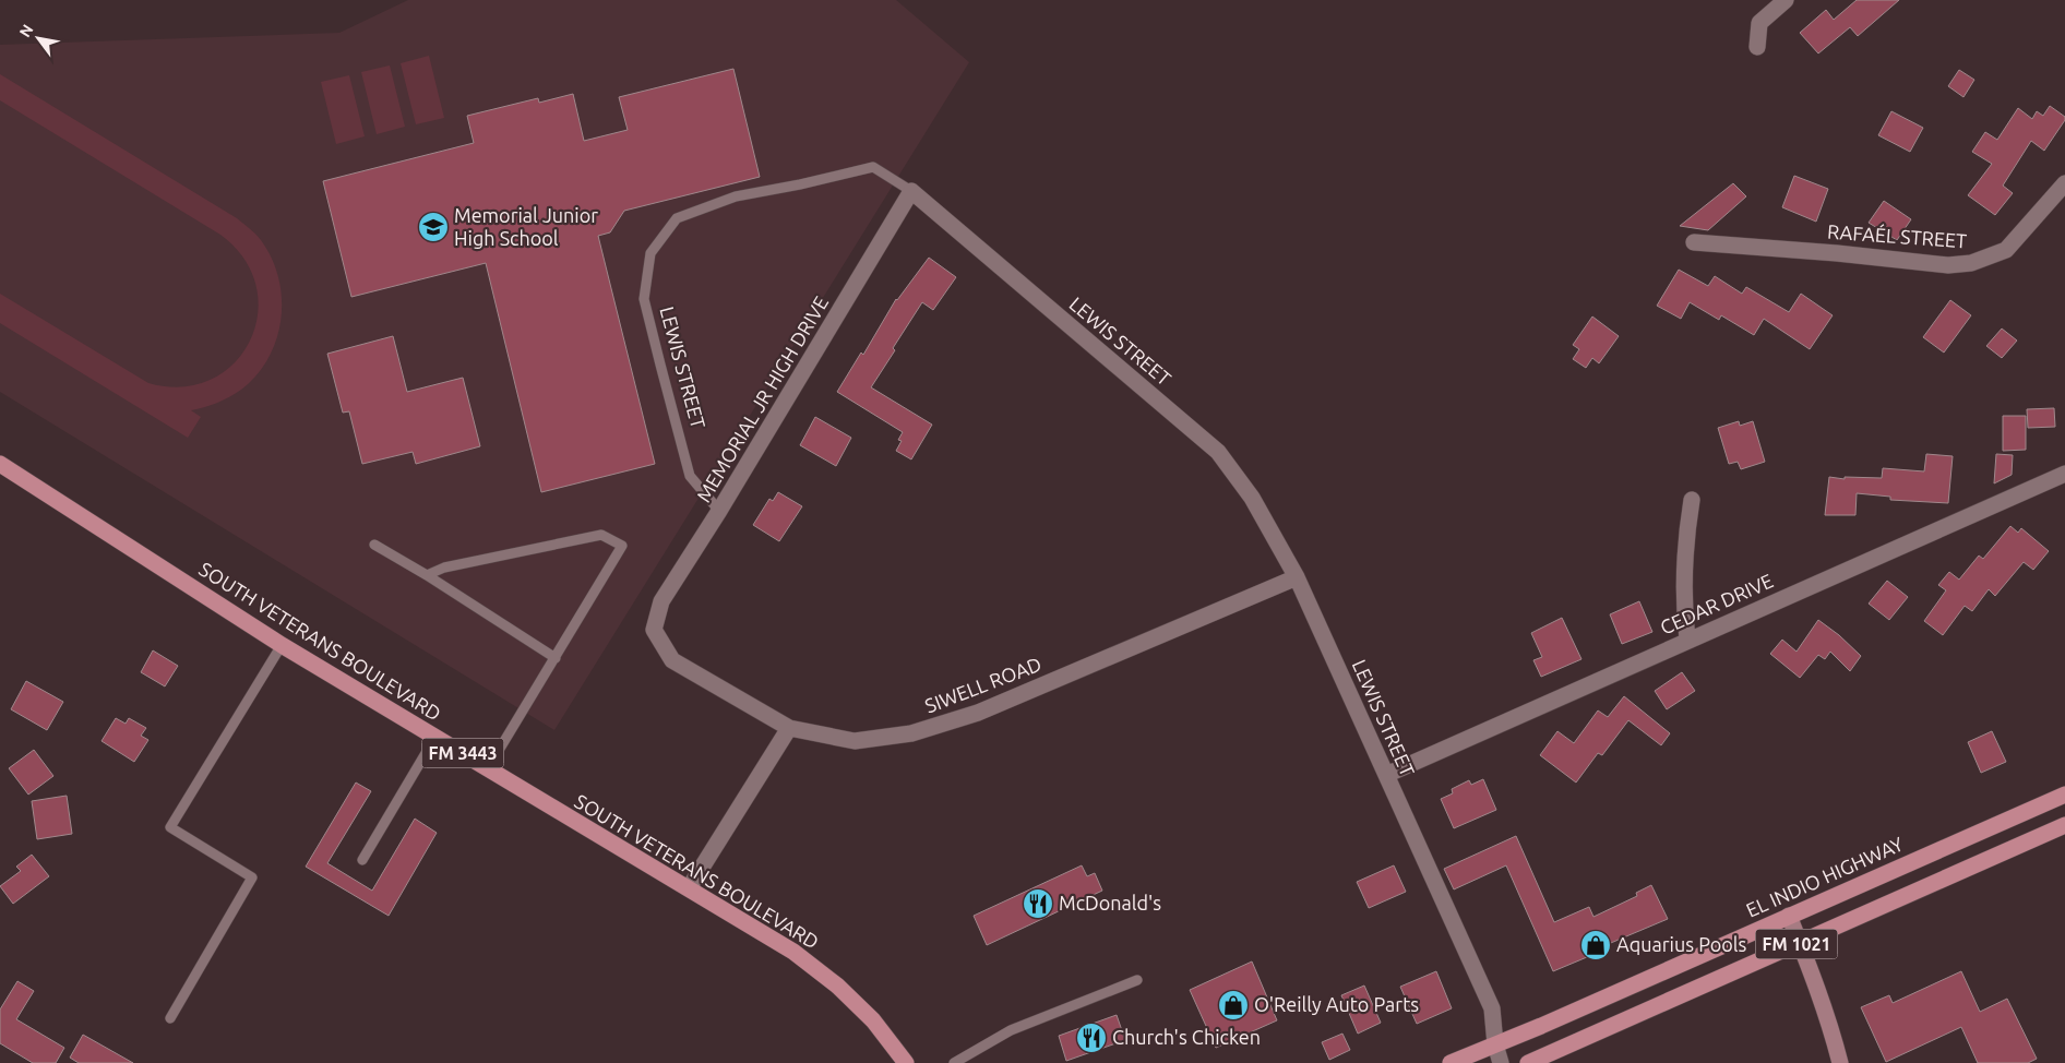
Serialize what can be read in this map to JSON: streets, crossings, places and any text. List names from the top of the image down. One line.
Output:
{"streets":{"main road":["SOUTH VETERANS BOULEVARD","FM 3443","EL INDIO HIGHWAY","FM 1021"],"street":["RAFAÉL STREET","LEWIS STREET","MEMORIAL JR HIGH DRIVE","CEDAR DRIVE","SIWELL ROAD"]},"crossings":[["LEWIS STREET","MEMORIAL JR HIGH DRIVE"],["LEWIS STREET","CEDAR DRIVE"],["LEWIS STREET","SIWELL ROAD"],["LEWIS STREET","EL INDIO HIGHWAY"],["MEMORIAL JR HIGH DRIVE","SIWELL ROAD"]],"places":{"school or university":["Memorial Junior High School"],"restaurant":["McDonald's","Church's Chicken"],"shop":["Aquarius Pools","O'Reilly Auto Parts"]},"north":"top left"}
